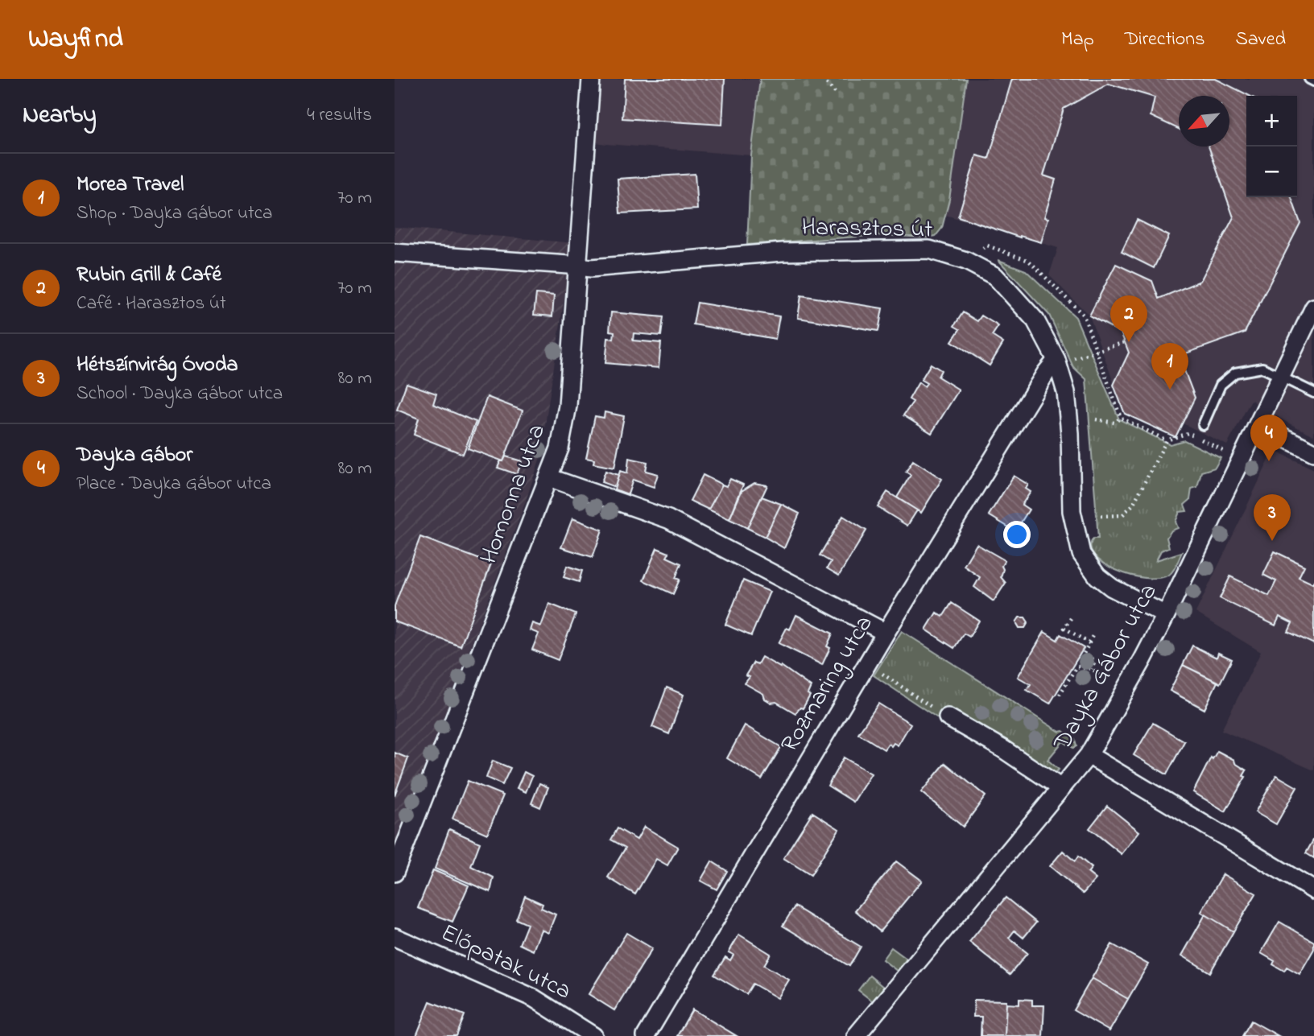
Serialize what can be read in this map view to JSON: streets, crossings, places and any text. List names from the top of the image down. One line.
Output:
{"streets":{"street":["Harasztos út","Homonna utca","Dayka Gábor utca","Rozmaring utca","Előpatak utca"]},"crossings":[["Harasztos út","Homonna utca"],["Harasztos út","Dayka Gábor utca"],["Harasztos út","Rozmaring utca"]],"north":"bottom left","page":{"header":"Wayfind","nav":["Map","Directions","Saved"],"heading":["Nearby","4 results"],"map_buttons":["+","−"],"list":[{"mark":"1","name":"Morea Travel","note":"Shop · Dayka Gábor utca","value":"70 m"},{"mark":"2","name":"Rubin Grill & Café","note":"Café · Harasztos út","value":"70 m"},{"mark":"3","name":"Hétszínvirág Óvoda","note":"School · Dayka Gábor utca","value":"80 m"},{"mark":"4","name":"Dayka Gábor","note":"Place · Dayka Gábor utca","value":"80 m"}],"pins":["2","1","4","3"]}}
